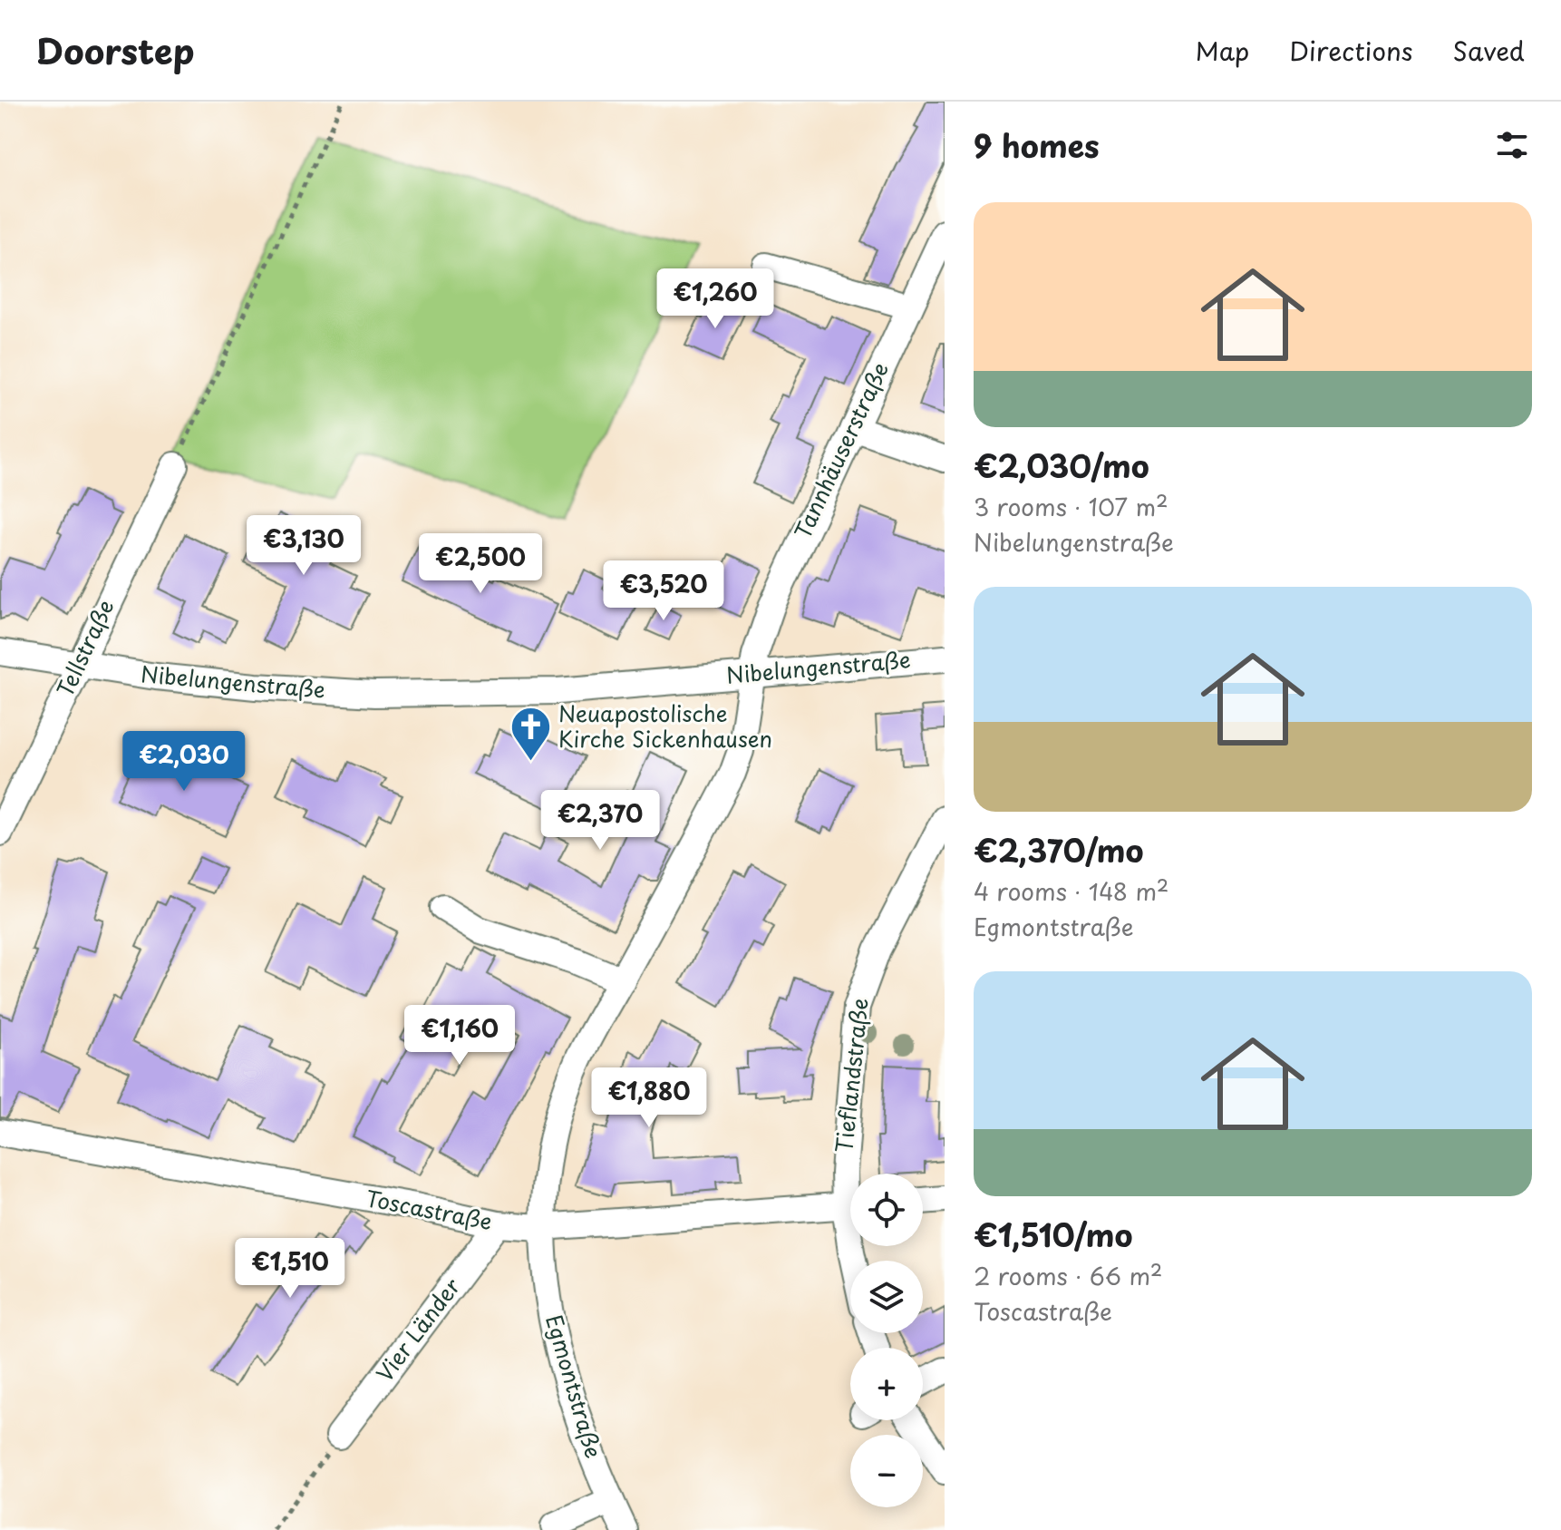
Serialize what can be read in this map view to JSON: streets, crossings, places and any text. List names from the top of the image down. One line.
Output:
{"streets":{"street":["Tannhäuserstraße","Tellstraße","Nibelungenstraße","Tieflandstraße","Toscastraße","Vier Länder","Egmontstraße"]},"crossings":[["Tannhäuserstraße","Nibelungenstraße"],["Tannhäuserstraße","Egmontstraße"],["Tellstraße","Nibelungenstraße"],["Nibelungenstraße","Egmontstraße"],["Toscastraße","Vier Länder"],["Toscastraße","Egmontstraße"]],"places":{"church":["Neuapostolische Kirche Sickenhausen"]},"page":{"header":"Doorstep","nav":["Map","Directions","Saved"],"heading":"9 homes","list":[{"name":"€2,030/mo","note":"3 rooms · 107 m² · Nibelungenstraße"},{"name":"€2,370/mo","note":"4 rooms · 148 m² · Egmontstraße"},{"name":"€1,510/mo","note":"2 rooms · 66 m² · Toscastraße"}],"price":["€1,260","€3,130","€2,500","€3,520","€2,030","€2,370","€1,160","€1,880","€1,510"],"map_buttons":["+","−"]}}
